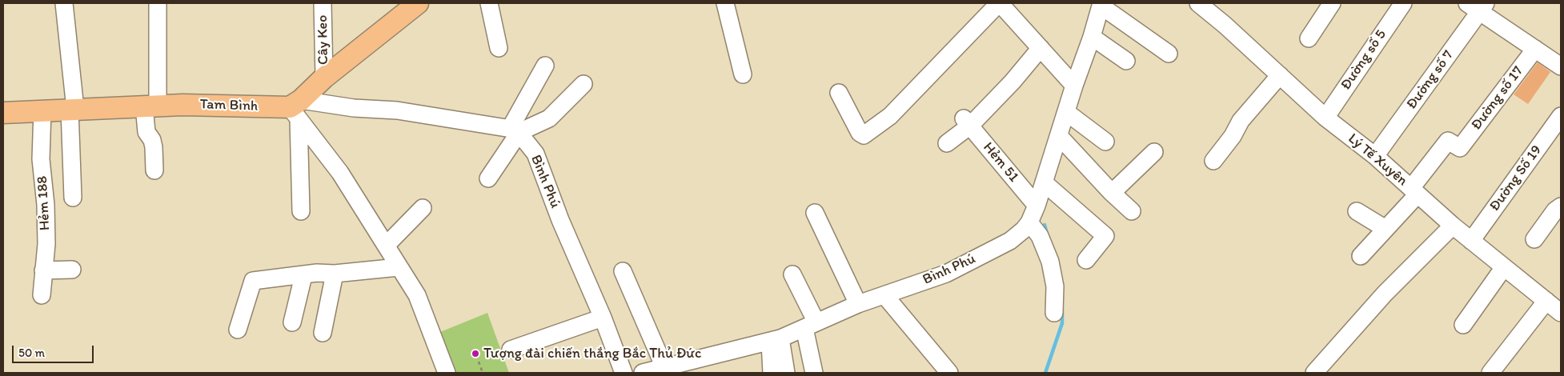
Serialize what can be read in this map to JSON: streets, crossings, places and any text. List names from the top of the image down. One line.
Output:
{"streets":{"main road":["Tam Bình"],"street":["Cây Keo","Đường số 5","Đường số 7","Đường số 17","Lý Tế Xuyên","Hẻm 51","Đường Số 19","Bình Phú","Hẻm 188"]},"crossings":[["Đường số 5","Lý Tế Xuyên"],["Đường số 7","Lý Tế Xuyên"],["Đường số 17","Lý Tế Xuyên"],["Tam Bình","Hẻm 188"],["Lý Tế Xuyên","Đường Số 19"],["Hẻm 51","Bình Phú"]],"places":["Tượng đài chiến thắng Bắc Thủ Đức"],"scale_bar":"50 m"}
